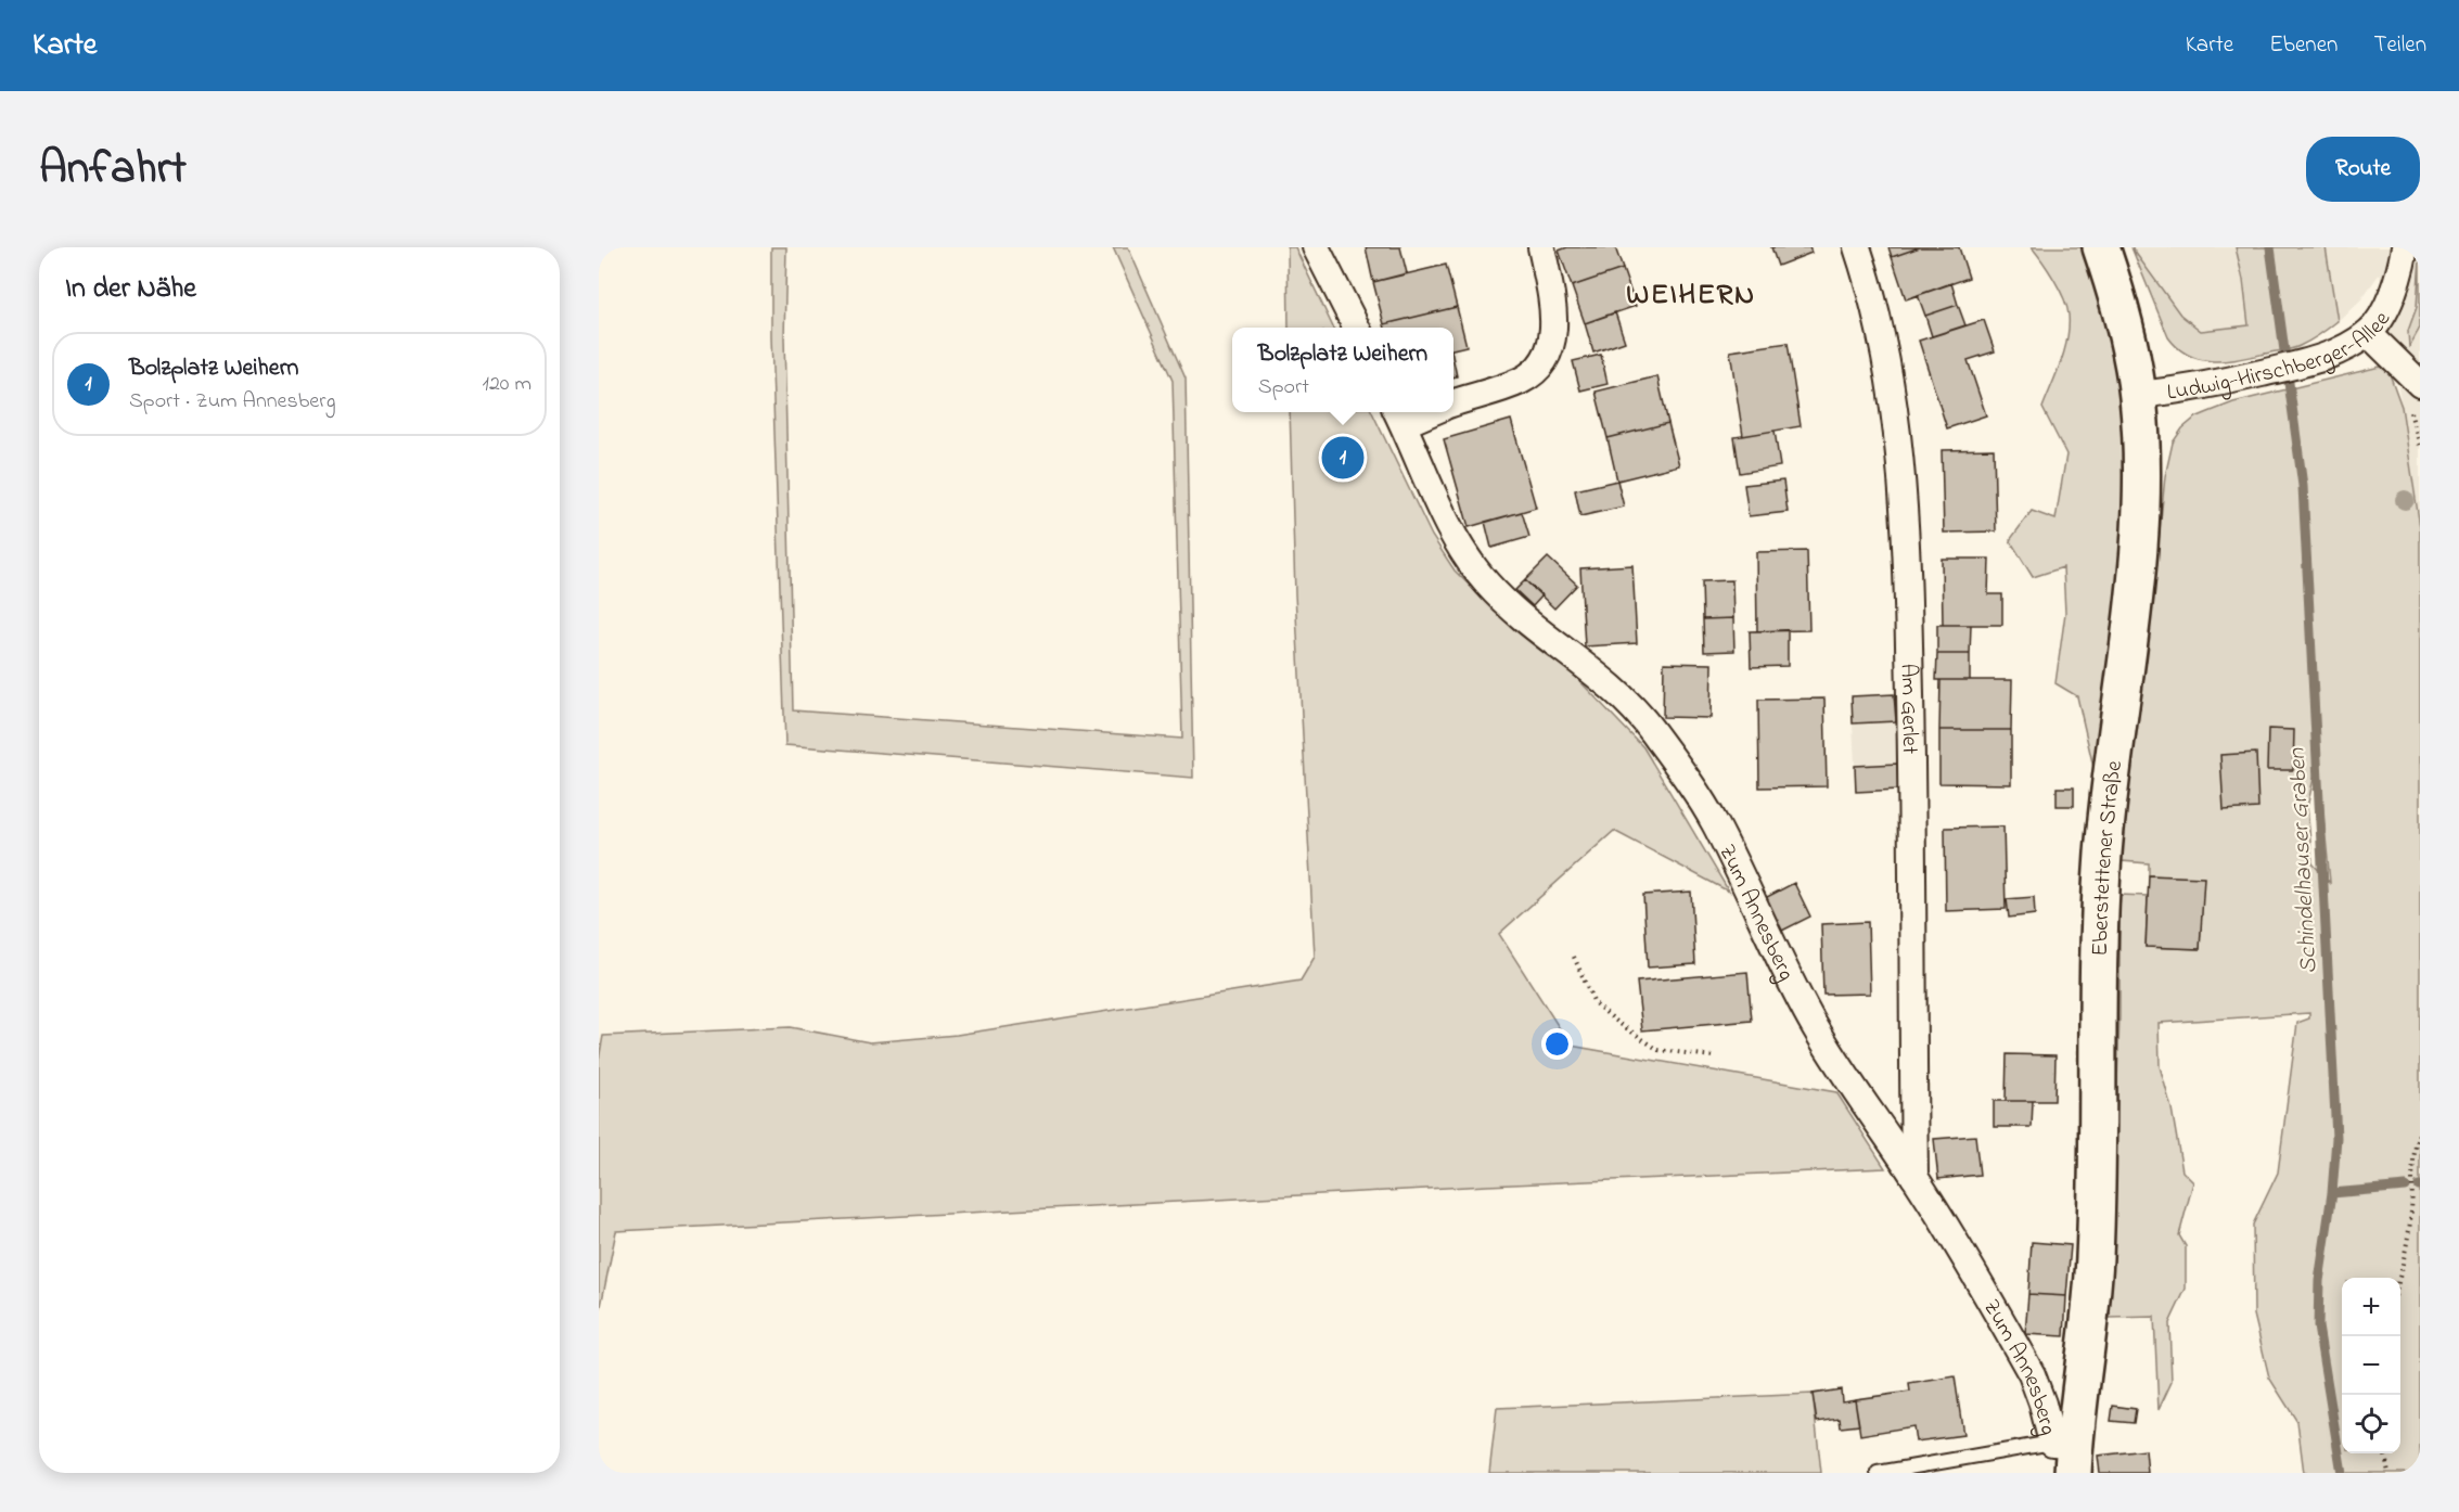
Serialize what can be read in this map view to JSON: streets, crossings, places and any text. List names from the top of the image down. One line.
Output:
{"streets":{"main road":["Eberstettener Straße"],"street":["Ludwig-Hirschberger-Allee","Am Gerlet","Zum Annesberg"]},"crossings":[["Ludwig-Hirschberger-Allee","Eberstettener Straße"],["Am Gerlet","Zum Annesberg"],["Eberstettener Straße","Zum Annesberg"]],"districts":["WEIHERN"],"water":["Schindelhauser Graben"],"page":{"header":"Karte","nav":["Karte","Ebenen","Teilen"],"title":"Anfahrt","buttons":"Route","heading":"In der Nähe","popup":["Bolzplatz Weihern","Sport"],"list":[{"mark":"1","name":"Bolzplatz Weihern","note":"Sport · Zum Annesberg","value":"120 m"}],"pins":"1","map_buttons":["+","−"]}}
